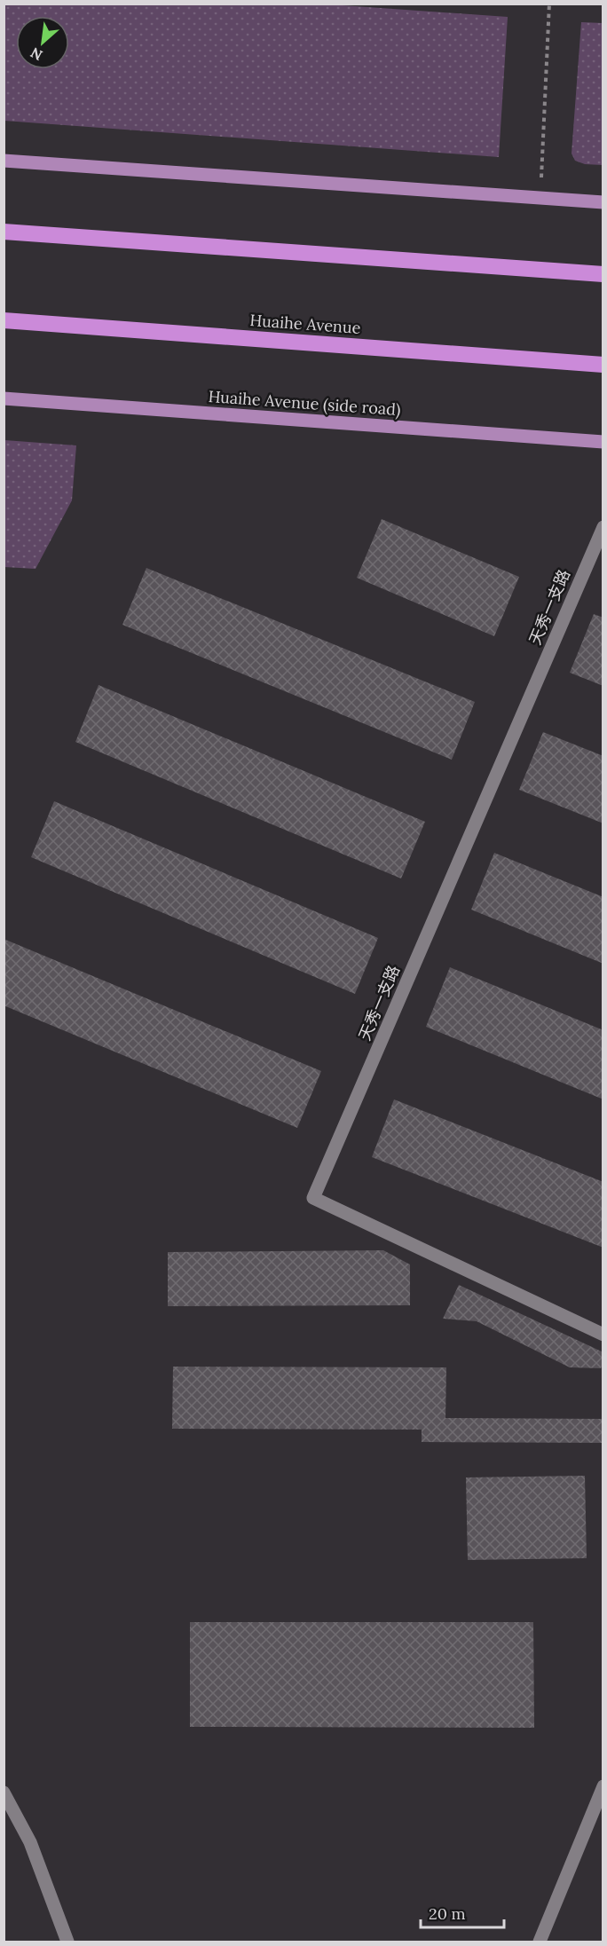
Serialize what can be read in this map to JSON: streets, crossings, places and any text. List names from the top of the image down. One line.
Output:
{"streets":{"highway":["Huaihe Avenue"],"main road":["Huaihe Avenue (side road)"],"street":["天秀一支路"]},"scale_bar":"20 m","north":"bottom left"}
